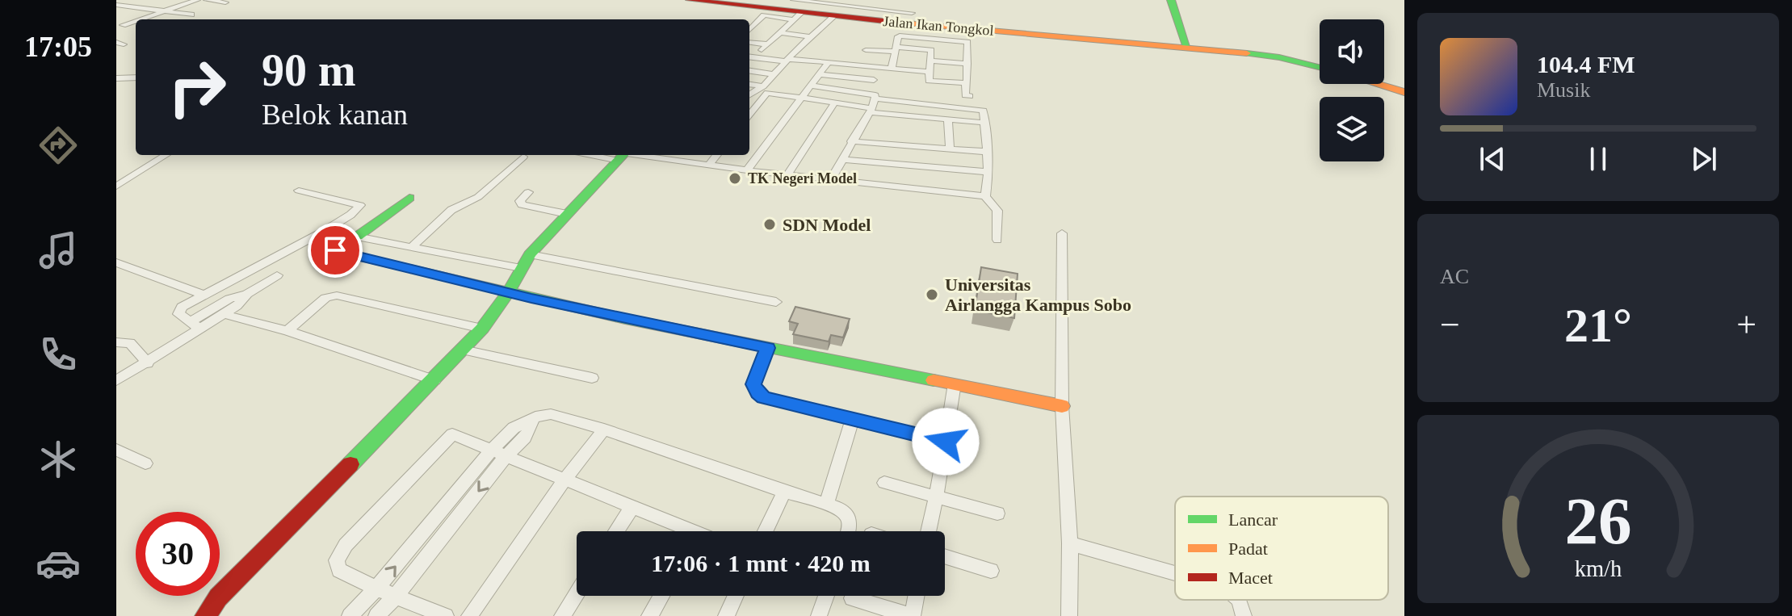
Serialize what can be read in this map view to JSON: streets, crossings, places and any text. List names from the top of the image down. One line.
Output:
{"streets":{"street":["Jalan Ikan Tongkol"]},"places":["TK Negeri Model","SDN Model","Universitas Airlangga Kampus Sobo"],"legend":["Lancar","Padat","Macet"],"page":{"tabs":"17:05","turn":["90 m","Belok kanan"],"song":["104.4 FM","Musik"],"tile":"AC","heat":["−","21°","+"],"limit":"30","trip":"17:06 · 1 mnt · 420 m","gauge":["26","km/h"]}}
